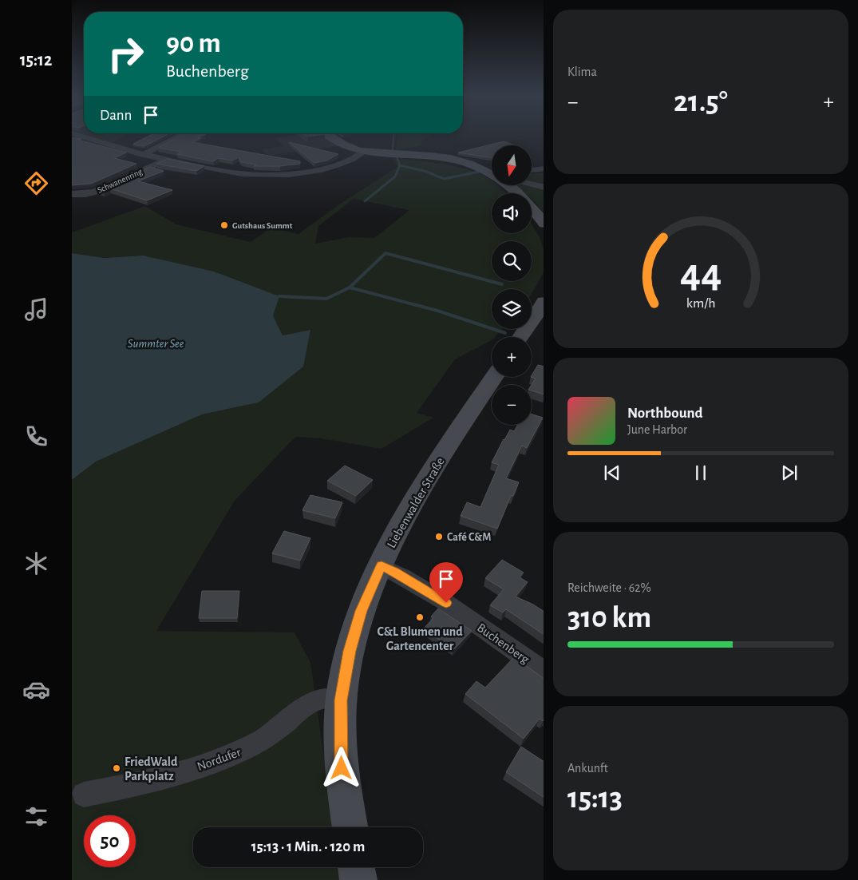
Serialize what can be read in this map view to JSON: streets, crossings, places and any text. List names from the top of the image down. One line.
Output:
{"streets":{"main road":["Liebenwalder Straße"],"street":["Schwanenring","Buchenberg","Nordufer"]},"crossings":[["Liebenwalder Straße","Buchenberg"],["Liebenwalder Straße","Nordufer"]],"water":["Summter See"],"places":["Gutshaus Summt","Café C&M","C&L Blumen und Gartencenter","FriedWald Parkplatz"],"north":"bottom","page":{"tabs":"15:12","tile":["Klima",["Reichweite · 62%","310 km"],["Ankunft","15:13"]],"turn":["90 m","Buchenberg"],"heat":["−","21.5°","+"],"then":"Dann","map_buttons":["+","−"],"song":["Northbound","June Harbor"],"limit":"50","trip":"15:13 · 1 Min. · 120 m","gauge":["44","km/h"]}}
